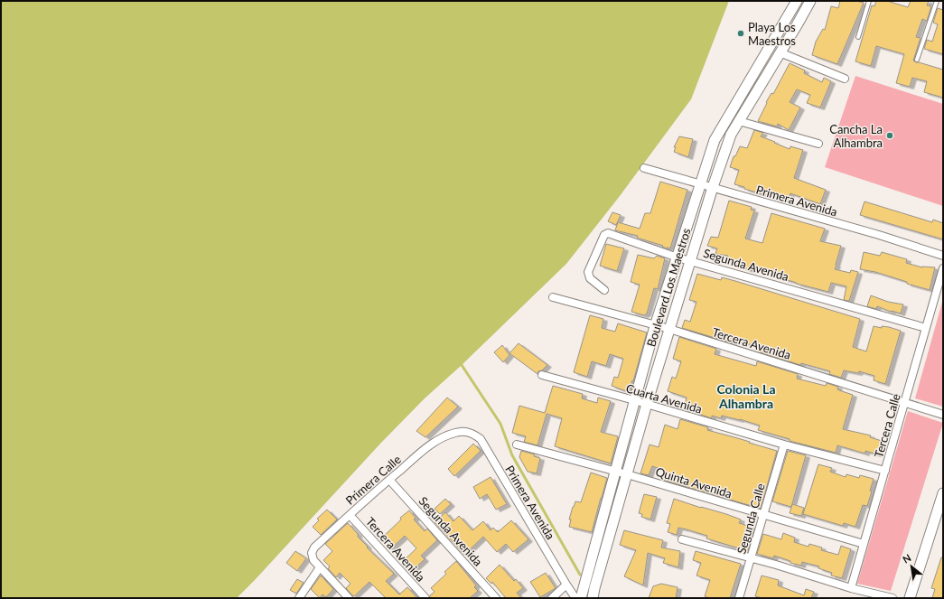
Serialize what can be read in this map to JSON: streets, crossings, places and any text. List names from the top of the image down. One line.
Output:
{"streets":{"street":["Primera Avenida","Segunda Avenida","Boulevard Los Maestros","Tercera Avenida","Cuarta Avenida","Tercera Calle","Primera Calle","Quinta Avenida","Segunda Calle"]},"crossings":[["Primera Avenida","Boulevard Los Maestros"],["Primera Avenida","Primera Calle"],["Segunda Avenida","Boulevard Los Maestros"],["Segunda Avenida","Tercera Calle"],["Segunda Avenida","Primera Calle"],["Boulevard Los Maestros","Tercera Avenida"],["Boulevard Los Maestros","Cuarta Avenida"],["Boulevard Los Maestros","Quinta Avenida"],["Tercera Avenida","Tercera Calle"],["Tercera Avenida","Primera Calle"],["Cuarta Avenida","Tercera Calle"],["Cuarta Avenida","Segunda Calle"],["Tercera Calle","Quinta Avenida"],["Quinta Avenida","Segunda Calle"]],"districts":["Colonia La Alhambra"],"places":["Playa Los Maestros","Cancha La Alhambra"],"north":"top left"}
